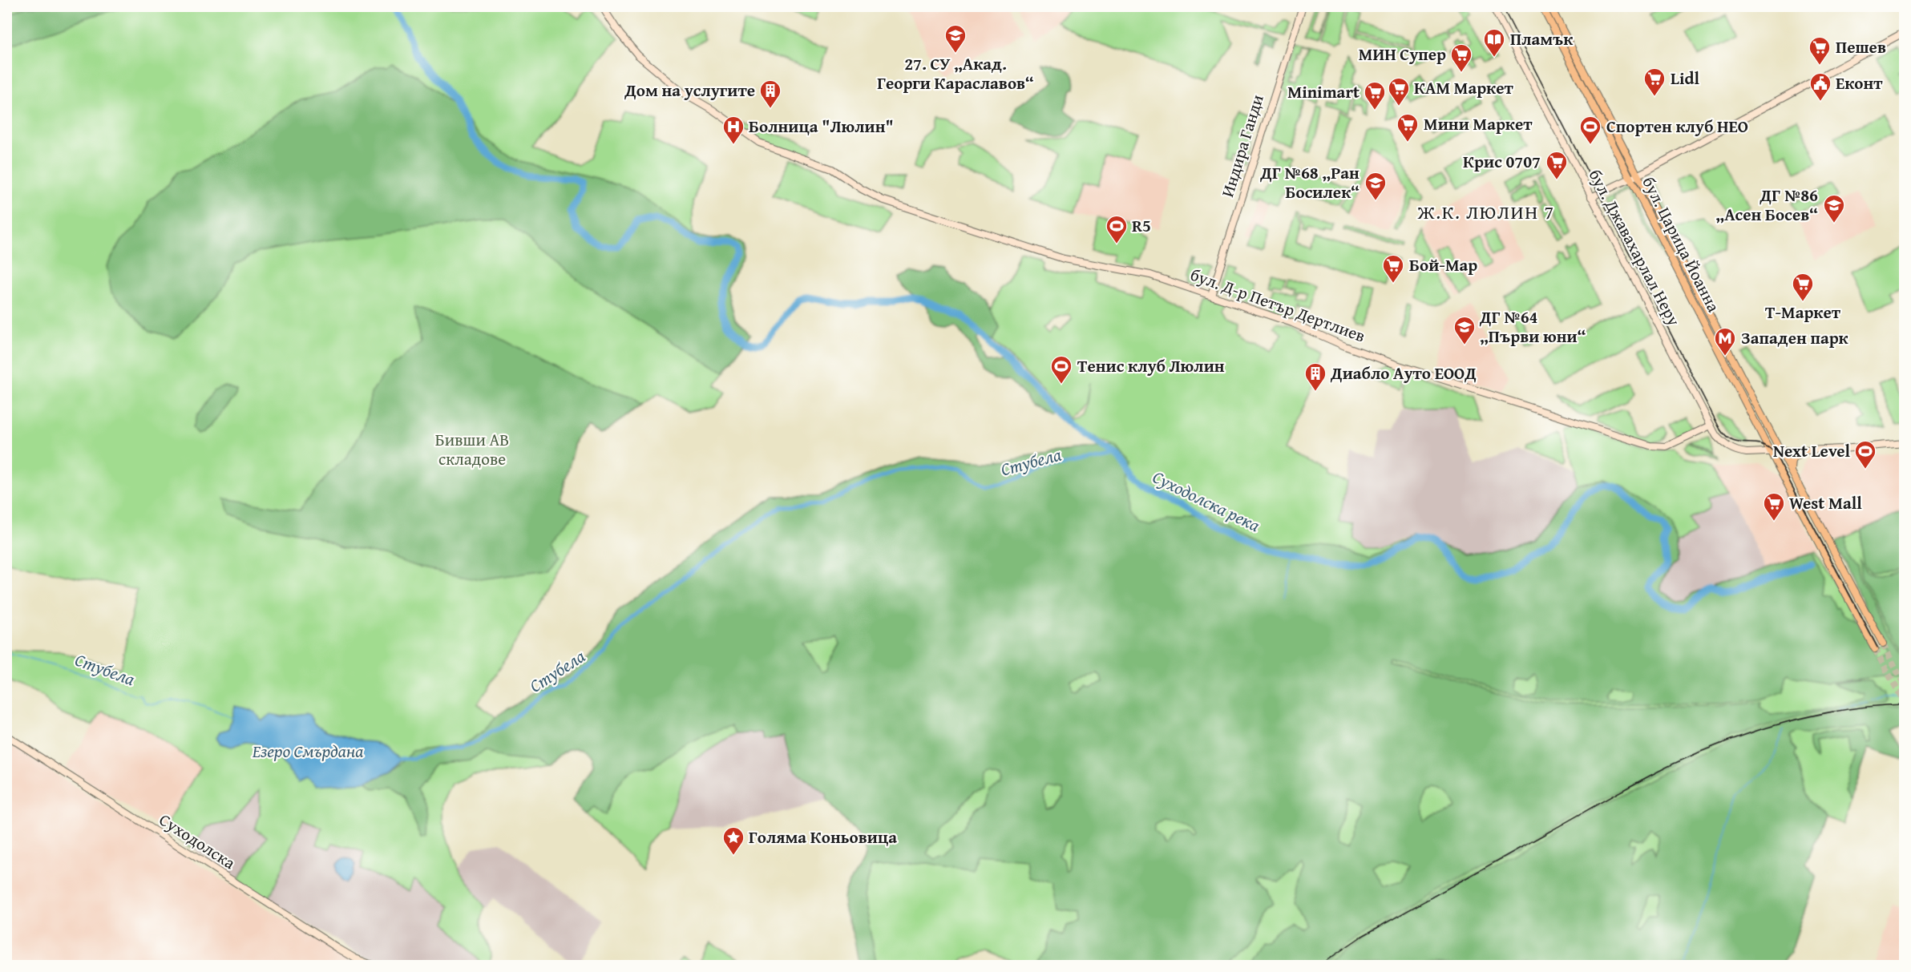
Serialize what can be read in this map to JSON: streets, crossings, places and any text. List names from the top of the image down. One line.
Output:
{"streets":{"main road":["бул. Царица Йоанна"],"street":["Индира Ганди","бул. Джавахарлал Неру","бул. Д-р Петър Дертлиев","Суходолска"]},"crossings":[["Индира Ганди","бул. Д-р Петър Дертлиев"],["бул. Джавахарлал Неру","бул. Д-р Петър Дертлиев"]],"districts":["Ж.К. ЛЮЛИН 7"],"water":["Стубела","Суходолска река","Езеро Смърдана"],"parks":["Бивши АВ складове"],"places":{"school or university":["27. СУ „Акад. Георги Караславов“","ДГ №68 „Ран Босилек“","ДГ №86 „Асен Босев“","ДГ №64 „Първи юни“"],"library":["Пламък"],"supermarket":["Пешев","МИН Супер","Lidl","КАМ Маркет","Minimart","Мини Маркет","Крис 0707","Бой-Мар","Т-Маркет","West Mall"],"public building":["Еконт"],"building":["Дом на услугите","Диабло Ауто ЕООД"],"hospital":["Болница \"Люлин\""],"sports":["Спортен клуб НЕО","R5","Тенис клуб Люлин","Next Level"],"metro station":["Западен парк"],"place":["Голяма Коньовица"]}}
